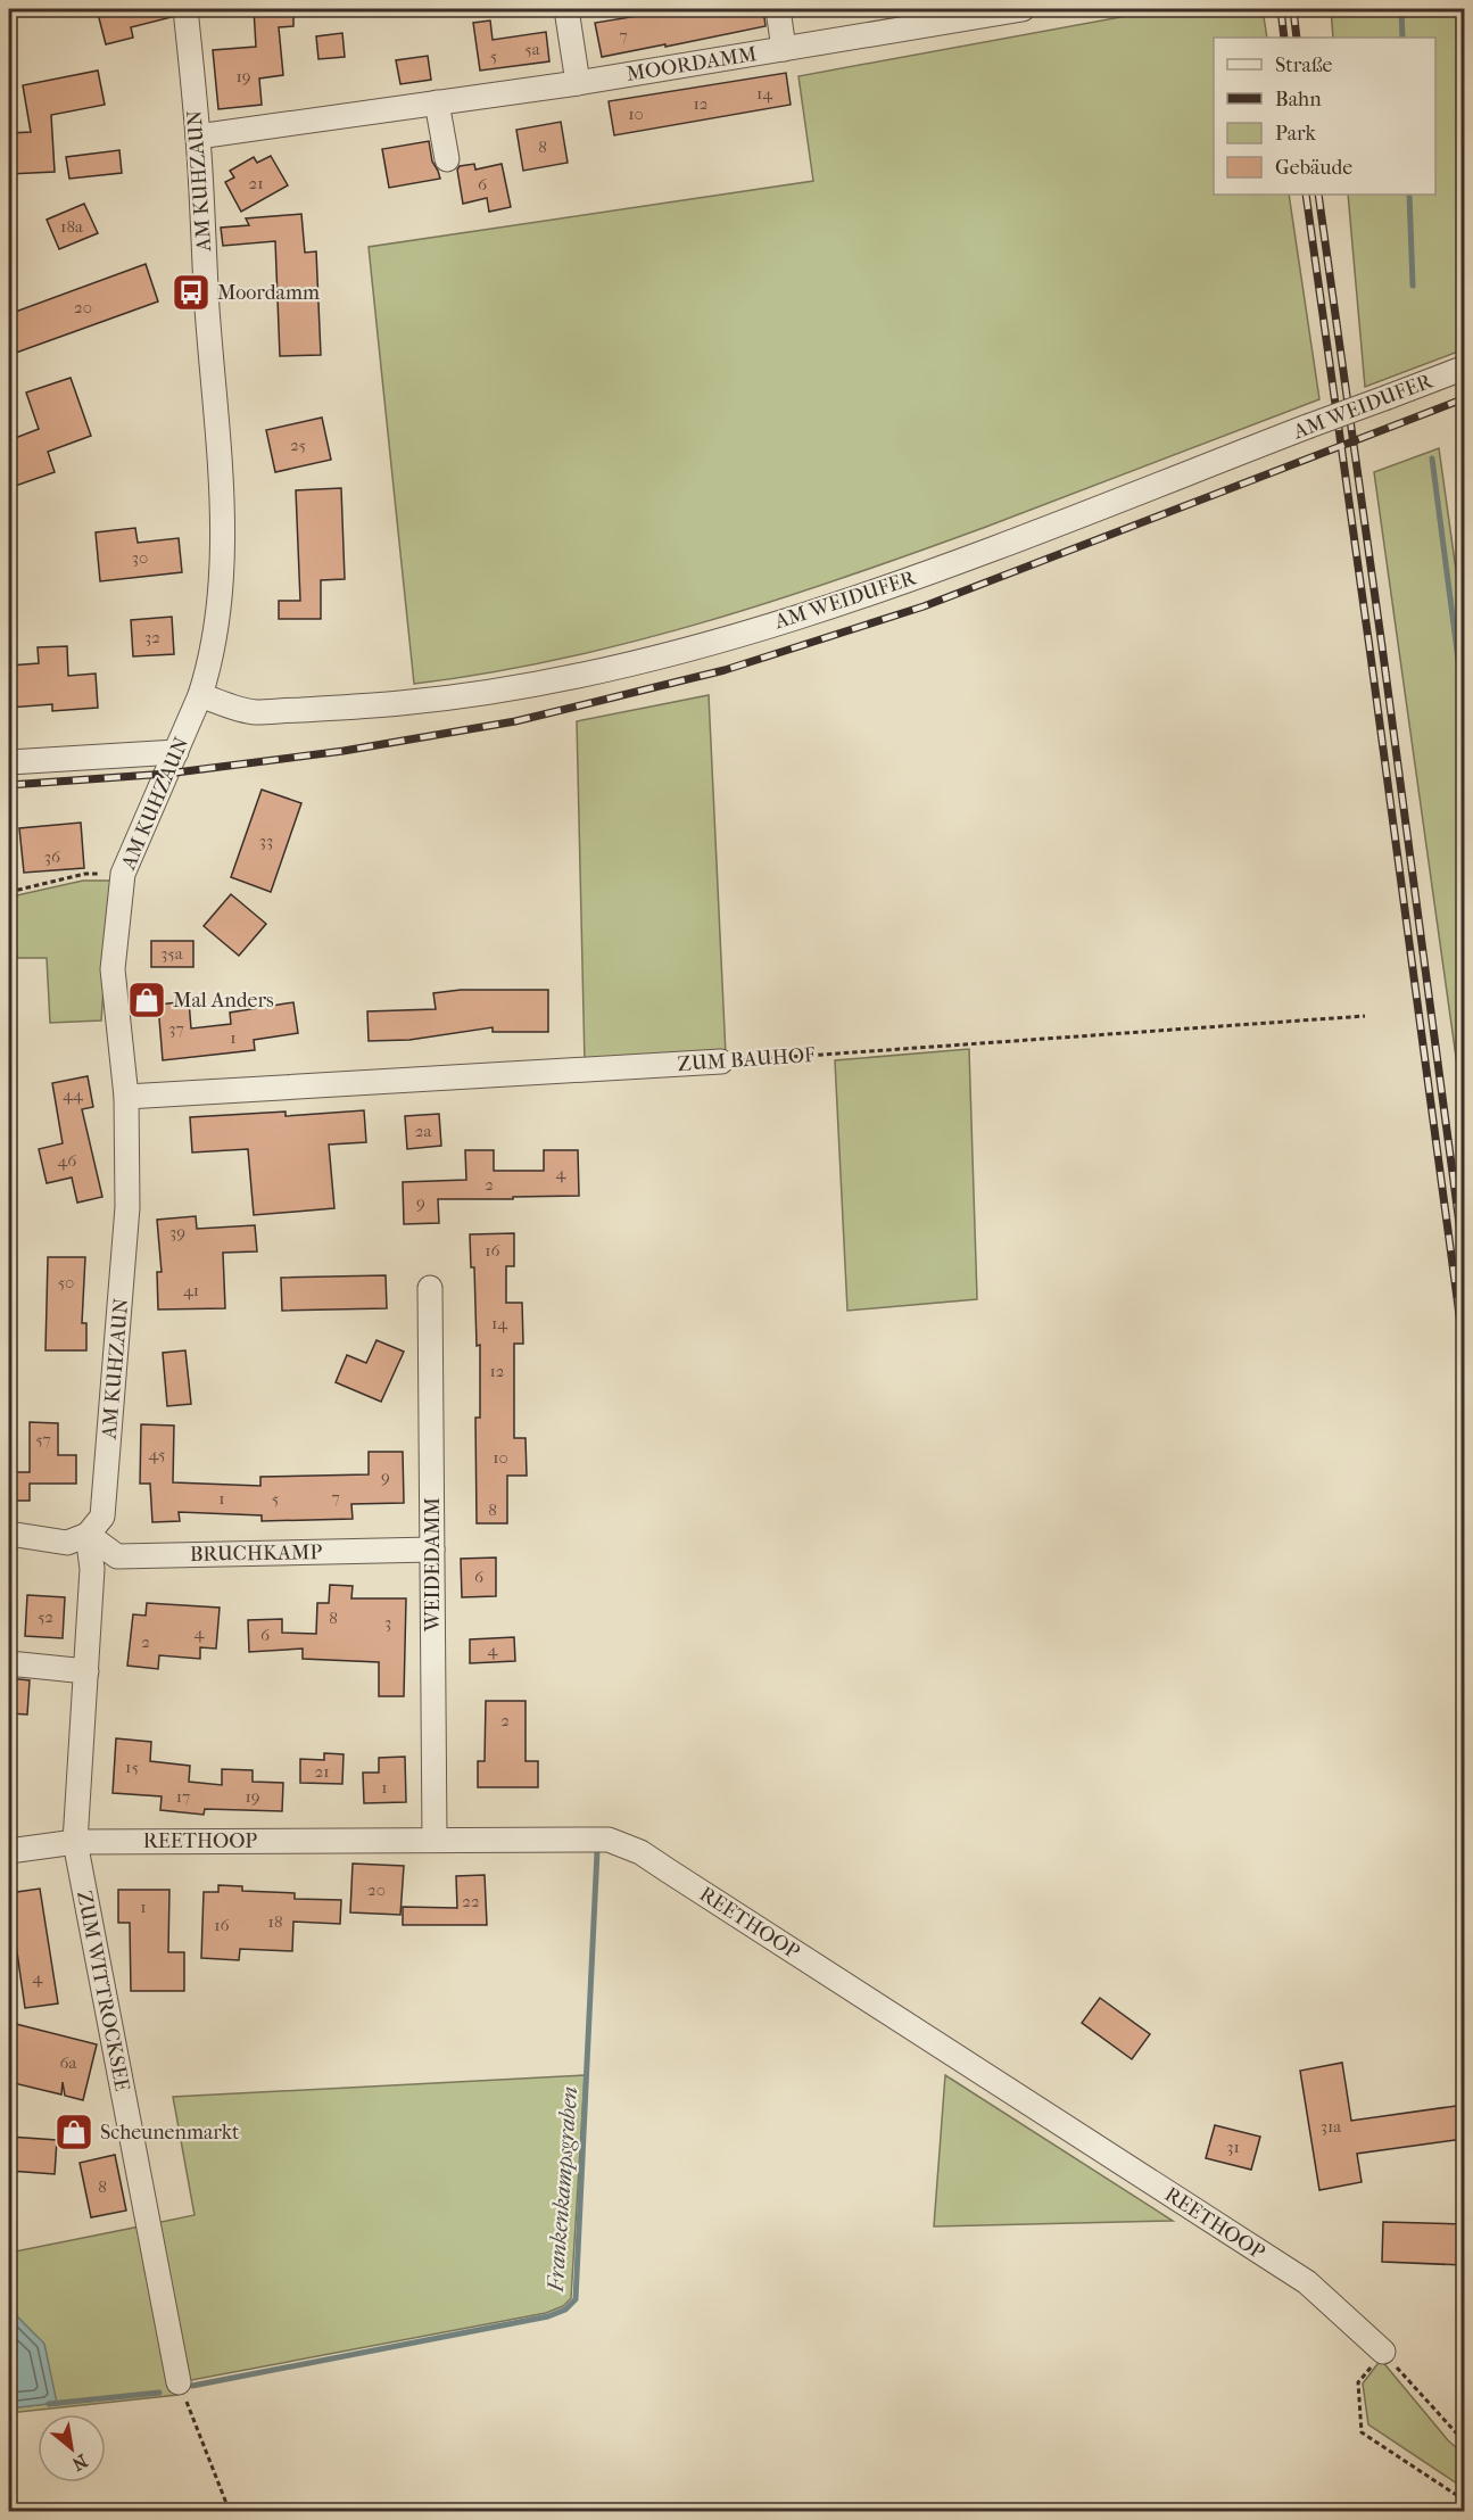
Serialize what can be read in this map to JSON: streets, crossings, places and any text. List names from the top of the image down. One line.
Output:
{"streets":{"street":["MOORDAMM","AM KUHZAUN","AM WEIDUFER","ZUM BAUHOF","BRUCHKAMP","WEIDEDAMM","REETHOOP","ZUM WITTROCKSEE"]},"crossings":[["MOORDAMM","AM KUHZAUN"],["AM KUHZAUN","AM WEIDUFER"],["AM KUHZAUN","ZUM BAUHOF"],["AM KUHZAUN","BRUCHKAMP"],["BRUCHKAMP","WEIDEDAMM"],["WEIDEDAMM","REETHOOP"],["REETHOOP","ZUM WITTROCKSEE"]],"water":["Frankenkampsgraben"],"places":{"bus stop":["Moordamm"],"shop":["Mal Anders","Scheunenmarkt"]},"house_numbers":["7","5a","5","19","14","12","10","8","21","6","18a","20","25","30","32","33","36","35a","37","1","44","2a","46","4","2","9","39","16","50","41","14","12","57","45","10","9","7","1","5","8","6","52","8","3","4","6","2","4","2","15","21","1","17","19","20","22","1","18","16","4","6a","31a","31","8"],"legend":["Straße","Bahn","Park","Gebäude"],"north":"bottom right"}
